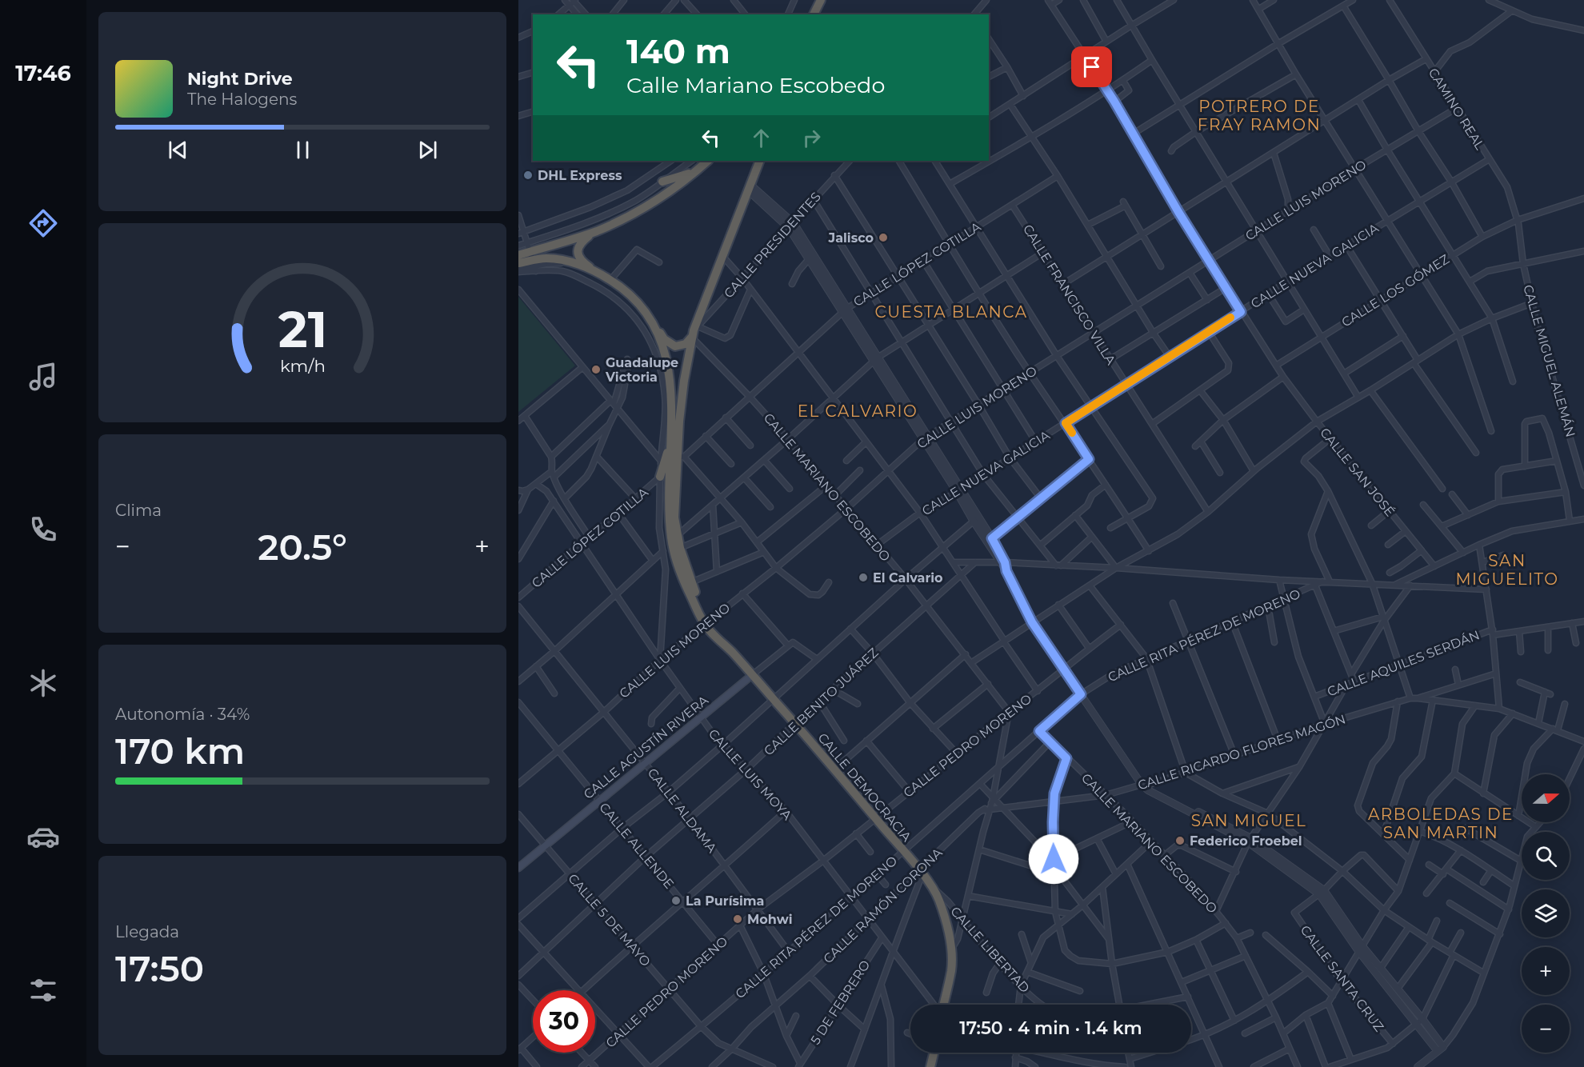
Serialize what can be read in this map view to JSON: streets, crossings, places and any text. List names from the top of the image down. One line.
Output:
{"streets":{"highway":["CALLE DEMOCRACIA"],"main road":["CALLE AGUSTÍN RIVERA"],"street":["CAMINO REAL","CALLE LUIS MORENO","CALLE PRESIDENTES","CALLE LÓPEZ COTILLA","CALLE NUEVA GALICIA","CALLE LOS GÓMEZ","CALLE FRANCISCO VILLA","CALLE MIGUEL ALEMÁN","CALLE SAN JOSÉ","CALLE MARIANO ESCOBEDO","CALLE RITA PÉREZ DE MORENO","CALLE AQUILES SERDÁN","CALLE BENITO JUÁREZ","CALLE PEDRO MORENO","CALLE RICARDO FLORES MAGÓN","CALLE LUIS MOYA","CALLE ALDAMA","CALLE ALLENDE","CALLE RAMÓN CORONA","CALLE 5 DE MAYO","CALLE LIBERTAD","CALLE SANTA CRUZ","5 DE FEBRERO"]},"crossings":[["CAMINO REAL","CALLE LUIS MORENO"],["CAMINO REAL","CALLE NUEVA GALICIA"],["CAMINO REAL","CALLE LOS GÓMEZ"],["CAMINO REAL","CALLE MIGUEL ALEMÁN"],["CALLE LUIS MORENO","CALLE FRANCISCO VILLA"],["CALLE LUIS MORENO","CALLE SAN JOSÉ"],["CALLE LUIS MORENO","CALLE MARIANO ESCOBEDO"],["CALLE LUIS MORENO","CALLE LUIS MOYA"],["CALLE LUIS MORENO","CALLE DEMOCRACIA"],["CALLE LUIS MORENO","CALLE ALDAMA"],["CALLE LUIS MORENO","CALLE ALLENDE"],["CALLE PRESIDENTES","CALLE MARIANO ESCOBEDO"],["CALLE PRESIDENTES","CALLE DEMOCRACIA"],["CALLE LÓPEZ COTILLA","CALLE FRANCISCO VILLA"],["CALLE LÓPEZ COTILLA","CALLE MARIANO ESCOBEDO"],["CALLE LÓPEZ COTILLA","CALLE LUIS MOYA"],["CALLE LÓPEZ COTILLA","CALLE DEMOCRACIA"],["CALLE NUEVA GALICIA","CALLE FRANCISCO VILLA"],["CALLE NUEVA GALICIA","CALLE SAN JOSÉ"],["CALLE NUEVA GALICIA","CALLE MARIANO ESCOBEDO"],["CALLE LOS GÓMEZ","CALLE MIGUEL ALEMÁN"],["CALLE LOS GÓMEZ","CALLE SAN JOSÉ"],["CALLE MARIANO ESCOBEDO","CALLE RITA PÉREZ DE MORENO"],["CALLE MARIANO ESCOBEDO","CALLE BENITO JUÁREZ"],["CALLE MARIANO ESCOBEDO","CALLE PEDRO MORENO"],["CALLE MARIANO ESCOBEDO","CALLE RICARDO FLORES MAGÓN"],["CALLE MARIANO ESCOBEDO","CALLE DEMOCRACIA"],["CALLE MARIANO ESCOBEDO","CALLE RAMÓN CORONA"],["CALLE RITA PÉREZ DE MORENO","CALLE LUIS MOYA"],["CALLE RITA PÉREZ DE MORENO","CALLE DEMOCRACIA"],["CALLE RITA PÉREZ DE MORENO","CALLE ALDAMA"],["CALLE RITA PÉREZ DE MORENO","CALLE 5 DE MAYO"],["CALLE BENITO JUÁREZ","CALLE LUIS MOYA"],["CALLE BENITO JUÁREZ","CALLE DEMOCRACIA"],["CALLE BENITO JUÁREZ","CALLE ALDAMA"],["CALLE BENITO JUÁREZ","CALLE ALLENDE"],["CALLE BENITO JUÁREZ","CALLE 5 DE MAYO"],["CALLE PEDRO MORENO","CALLE LUIS MOYA"],["CALLE PEDRO MORENO","CALLE DEMOCRACIA"],["CALLE PEDRO MORENO","CALLE ALDAMA"],["CALLE PEDRO MORENO","CALLE ALLENDE"],["CALLE PEDRO MORENO","CALLE 5 DE MAYO"],["CALLE AGUSTÍN RIVERA","CALLE LUIS MOYA"],["CALLE AGUSTÍN RIVERA","CALLE DEMOCRACIA"],["CALLE AGUSTÍN RIVERA","CALLE ALDAMA"],["CALLE AGUSTÍN RIVERA","CALLE ALLENDE"],["CALLE AGUSTÍN RIVERA","CALLE 5 DE MAYO"],["CALLE RICARDO FLORES MAGÓN","CALLE RAMÓN CORONA"],["CALLE LUIS MOYA","CALLE RAMÓN CORONA"],["CALLE LUIS MOYA","5 DE FEBRERO"],["CALLE DEMOCRACIA","CALLE RAMÓN CORONA"],["CALLE DEMOCRACIA","CALLE LIBERTAD"],["CALLE RAMÓN CORONA","CALLE 5 DE MAYO"]],"districts":["POTRERO DE FRAY RAMON","CUESTA BLANCA","EL CALVARIO","SAN MIGUELITO","ARBOLEDAS DE SAN MARTIN","SAN MIGUEL"],"places":["DHL Express","Jalisco","Guadalupe Victoria","El Calvario","Federico Froebel","La Purísima","Mohwi"],"north":"right","page":{"tabs":"17:46","turn":["140 m","Calle Mariano Escobedo"],"song":["Night Drive","The Halogens"],"tile":["Clima",["Autonomía · 34%","170 km"],["Llegada","17:50"]],"heat":["−","20.5°","+"],"map_buttons":["+","−"],"limit":"30","trip":"17:50 · 4 min · 1.4 km","gauge":["21","km/h"]}}
